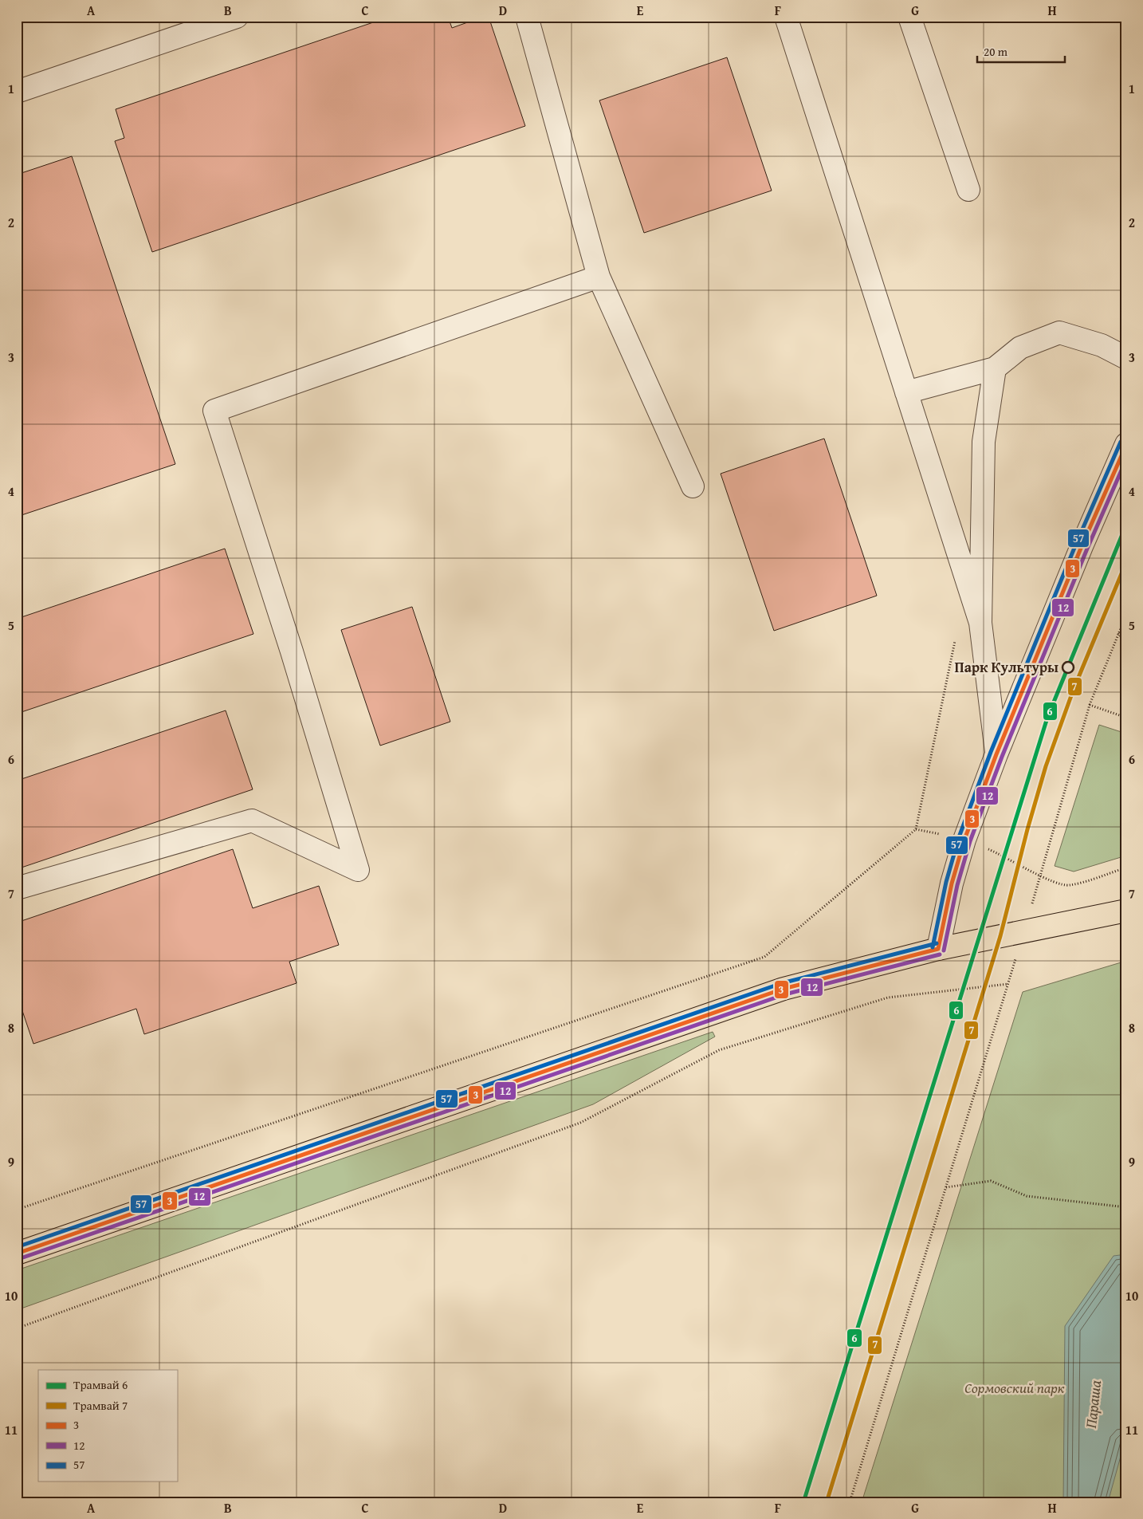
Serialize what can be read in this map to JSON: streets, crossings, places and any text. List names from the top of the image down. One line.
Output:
{"water":["Параша"],"parks":["Сормовский парк"],"places":["Парк Культуры"],"lines":["transit line 57","transit line 3","transit line 12","tram line 6","tram line 7"],"legend":["Трамвай 6","Трамвай 7","3","12","57"],"scale_bar":"20 m","grid":{"columns":["A","B","C","D","E","F","G","H"],"rows":["1","2","3","4","5","6","7","8","9","10","11"]}}
